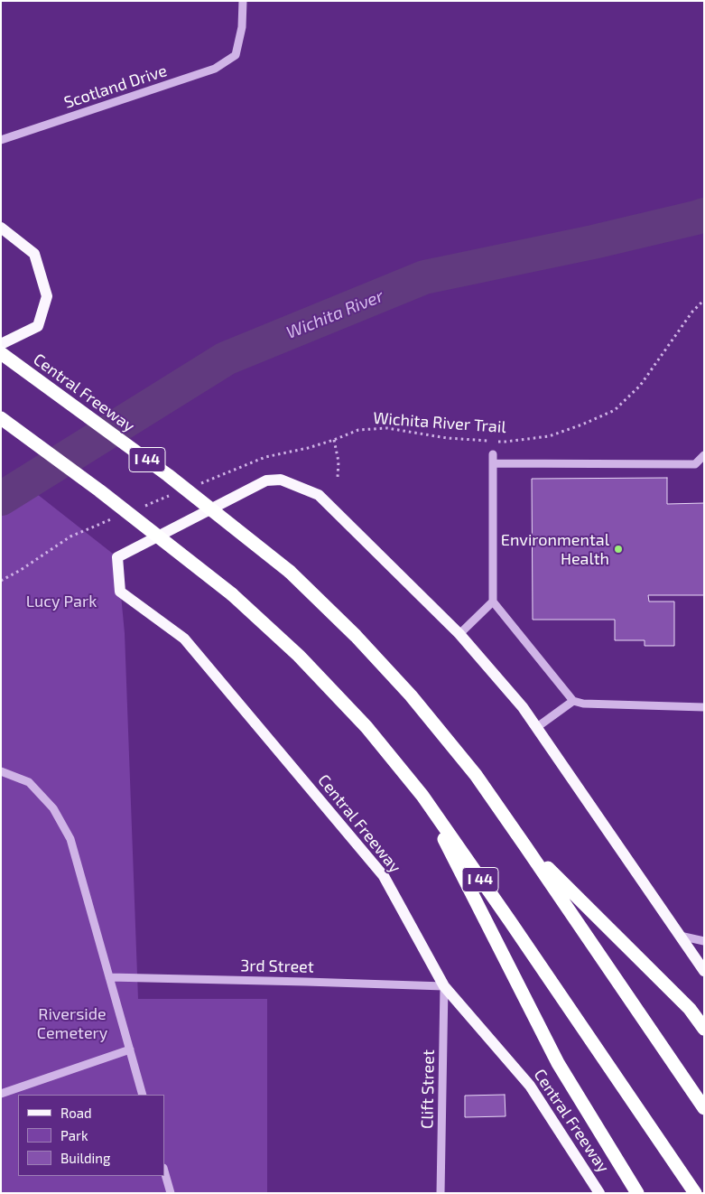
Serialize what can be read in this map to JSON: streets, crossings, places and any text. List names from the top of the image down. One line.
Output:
{"streets":{"highway":["Central Freeway","I 44"],"street":["Scotland Drive","3rd Street","Clift Street"],"path":["Wichita River Trail"]},"crossings":[["Central Freeway","3rd Street"],["Central Freeway","Clift Street"],["3rd Street","Clift Street"]],"water":["Wichita River"],"parks":["Lucy Park","Riverside Cemetery"],"places":["Environmental Health"],"legend":["Road","Park","Building"]}
